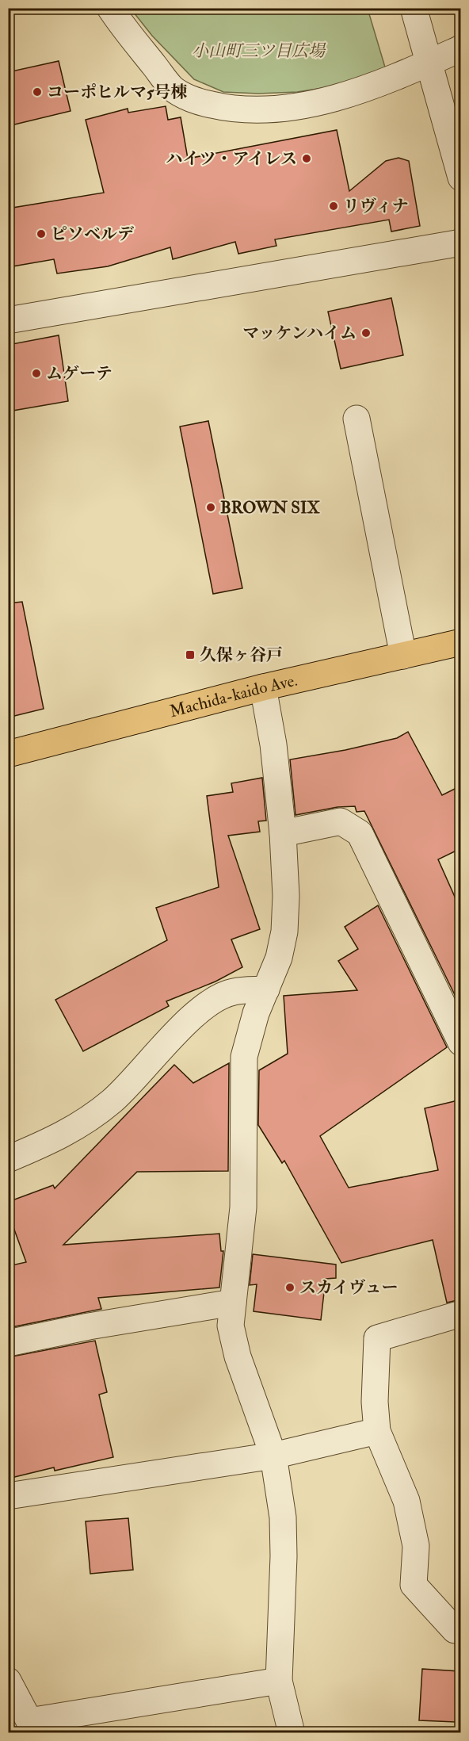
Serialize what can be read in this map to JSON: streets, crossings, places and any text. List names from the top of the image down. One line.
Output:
{"streets":{"main road":["Machida-kaido Ave."]},"parks":["小山町三ツ目広場"],"places":{"other":["コーポヒルマ5号棟","ハイツ・アイレス","リヴィナ","ピソベルデ","マッケンハイム","ムゲーテ","BROWN SIX","スカイヴュー"],"transit":["久保ヶ谷戸"]}}
